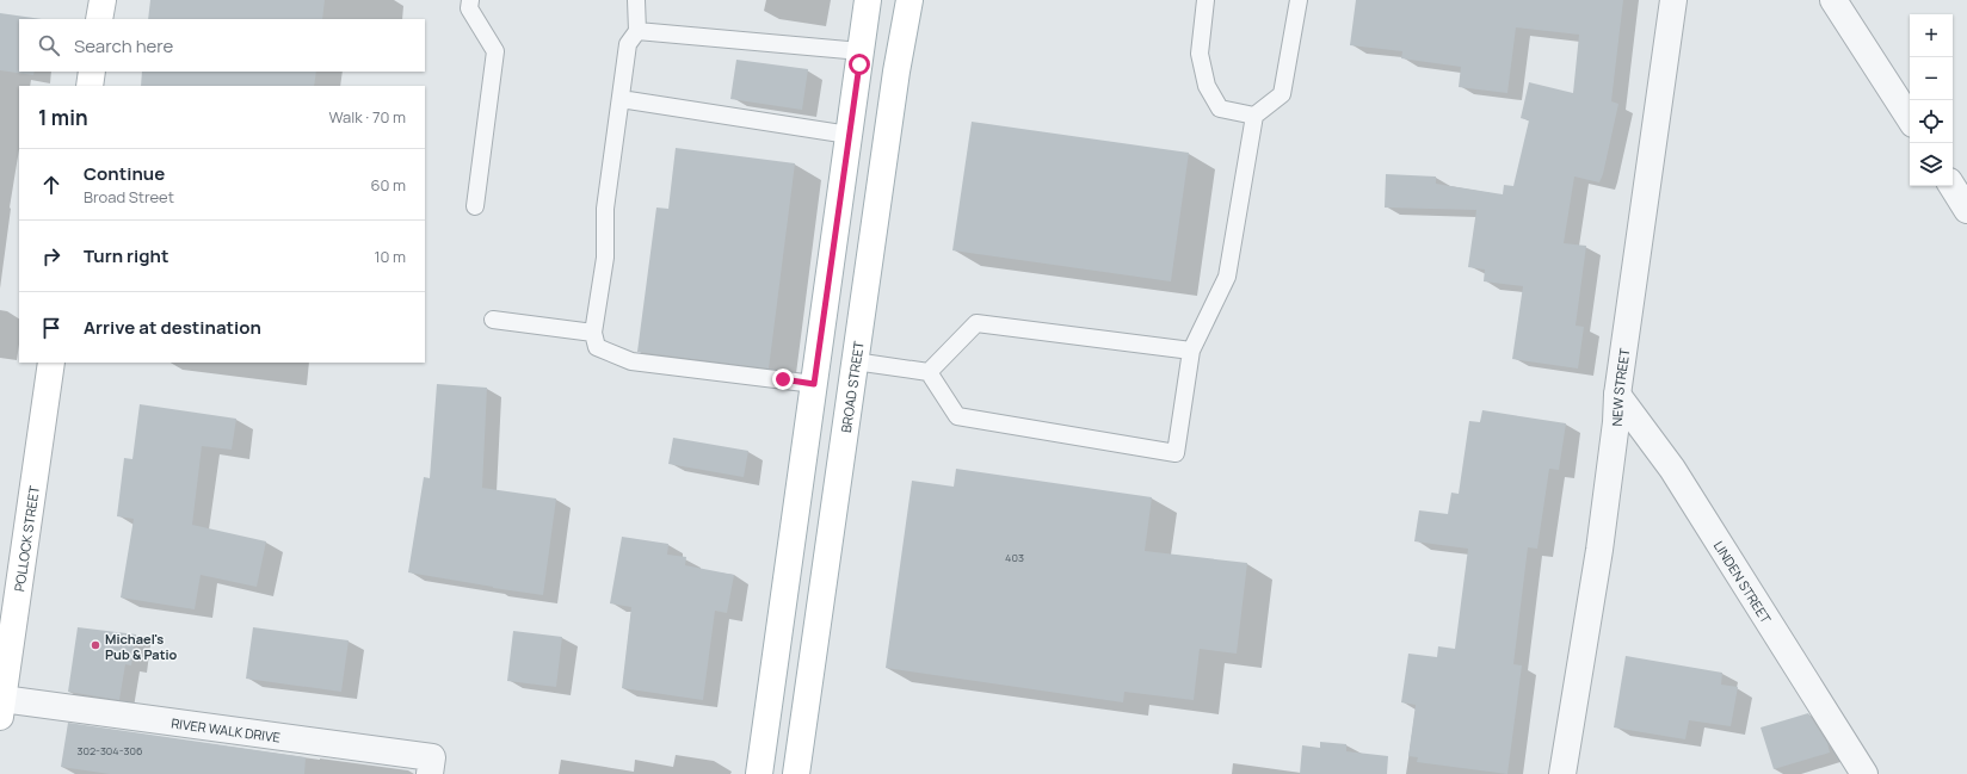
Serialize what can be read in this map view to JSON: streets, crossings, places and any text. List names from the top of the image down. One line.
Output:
{"streets":{"main road":["BROAD STREET","POLLOCK STREET"],"street":["NEW STREET","LINDEN STREET","RIVER WALK DRIVE"]},"crossings":[["NEW STREET","LINDEN STREET"],["POLLOCK STREET","RIVER WALK DRIVE"]],"places":["Michael's Pub & Patio"],"house_numbers":["403","302-304-306"],"page":{"map_buttons":["+","−"],"search":"Search here","heading":["1 min","Walk · 70 m"],"list":[["Continue","Broad Street","60 m"],["Turn right","10 m"],"Arrive at destination"]}}
